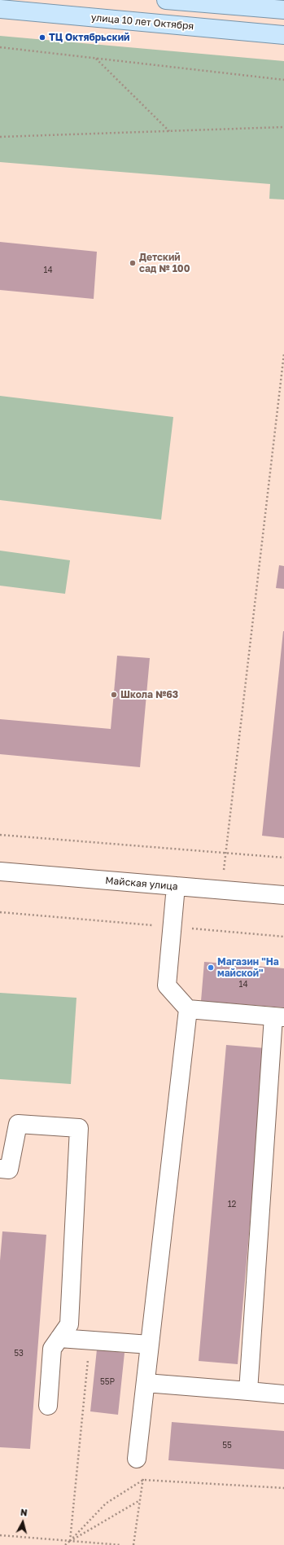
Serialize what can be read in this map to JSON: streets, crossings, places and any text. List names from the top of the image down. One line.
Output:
{"streets":{"main road":["улица 10 лет Октября"],"street":["Майская улица"]},"places":["ТЦ Октябрьский","Детский сад № 100","Школа №63","Магазин \"На майской\""],"house_numbers":["14","14","12","53","55Р","55"],"north":"top"}
